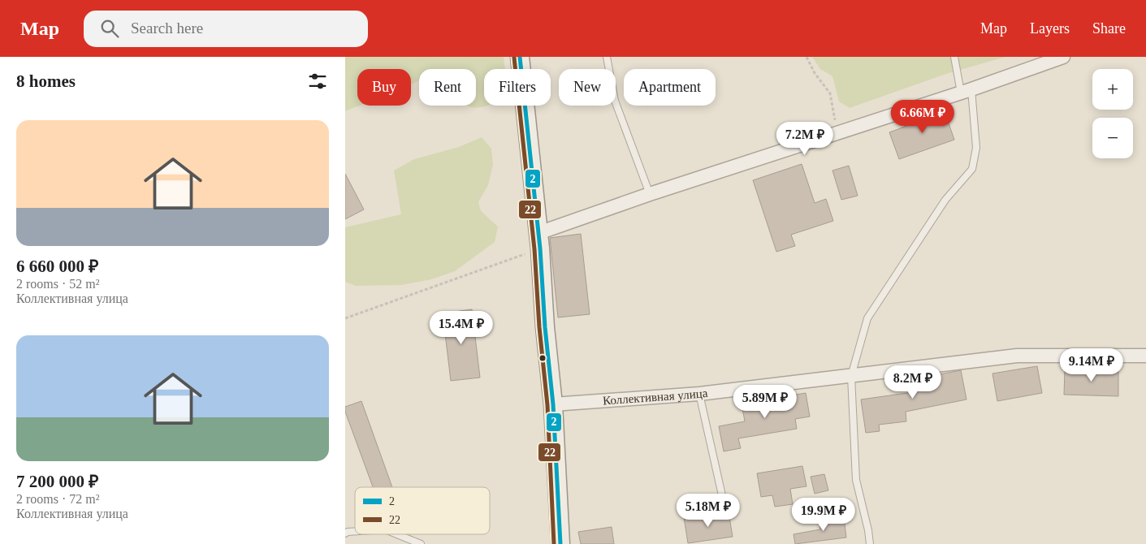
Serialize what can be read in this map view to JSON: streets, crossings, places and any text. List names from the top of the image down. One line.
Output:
{"streets":{"street":["Коллективная улица"]},"lines":["transit line 2","transit line 22"],"legend":["2","22"],"page":{"header":"Map","search":"Search here","nav":["Map","Layers","Share"],"heading":"8 homes","map_buttons":["+","−"],"chip":["Buy","Rent","Filters","New","Apartment"],"price":["6.66M ₽","7.2M ₽","15.4M ₽","9.14M ₽","8.2M ₽","5.89M ₽","5.18M ₽","19.9M ₽"],"list":[{"name":"6 660 000 ₽","note":"2 rooms · 52 m² · Коллективная улица"},{"name":"7 200 000 ₽","note":"2 rooms · 72 m² · Коллективная улица"}]}}
